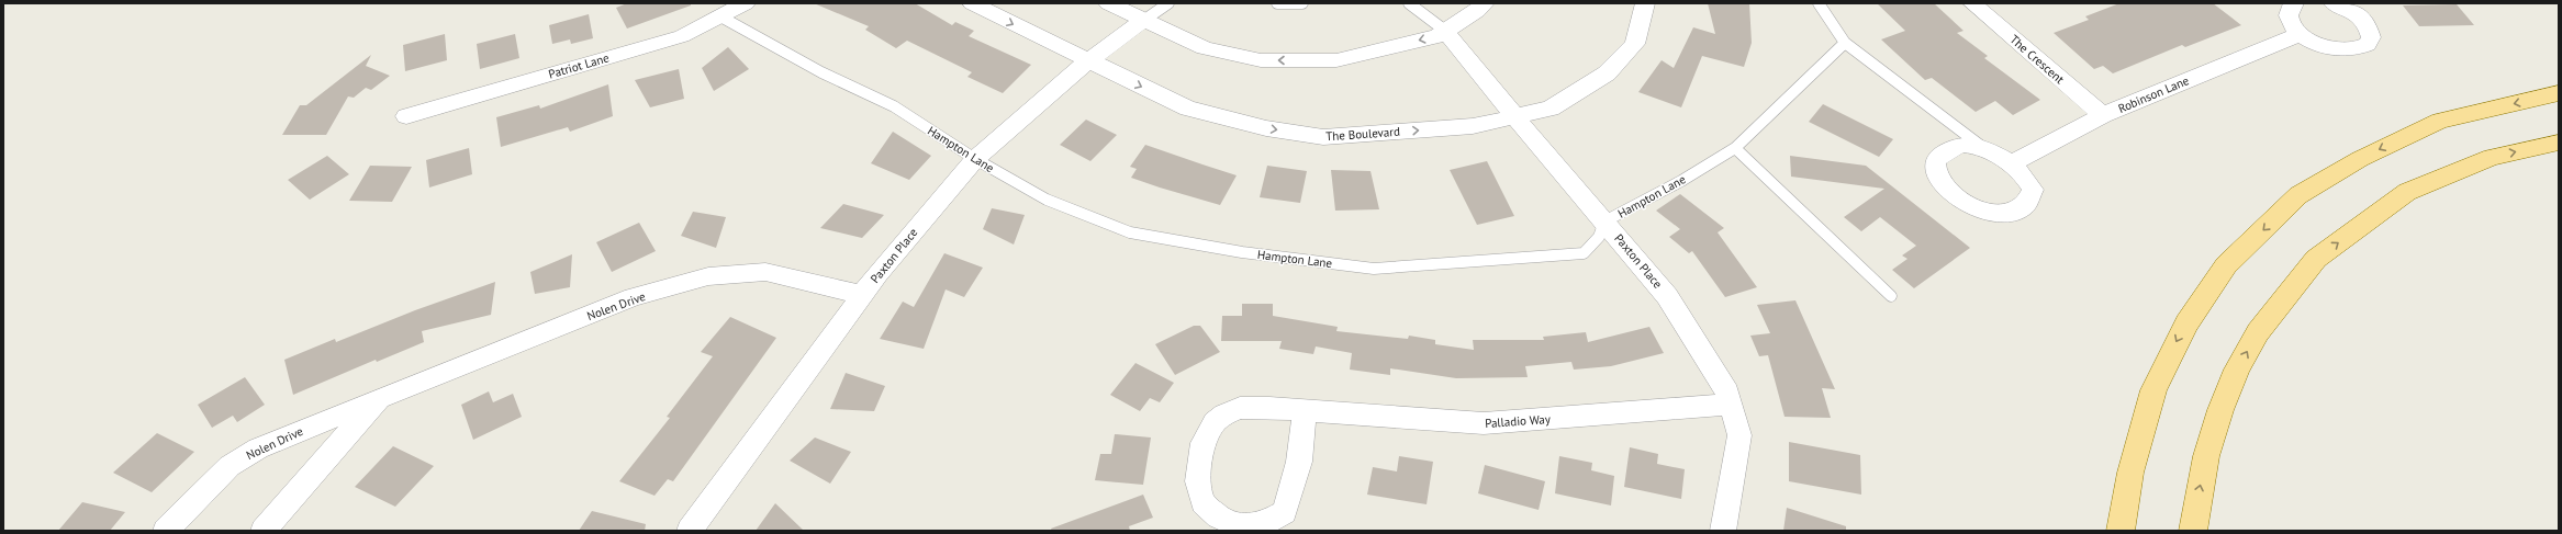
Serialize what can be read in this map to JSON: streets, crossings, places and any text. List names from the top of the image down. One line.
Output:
{"streets":{"street":["The Crescent","Patriot Lane","Robinson Lane","The Boulevard","Paxton Place","Nolen Drive","Palladio Way"],"lane":["Hampton Lane"]},"crossings":[["The Crescent","Robinson Lane"],["Patriot Lane","Hampton Lane"],["The Boulevard","Paxton Place"],["Hampton Lane","Paxton Place"],["Paxton Place","Nolen Drive"],["Paxton Place","Palladio Way"]]}
